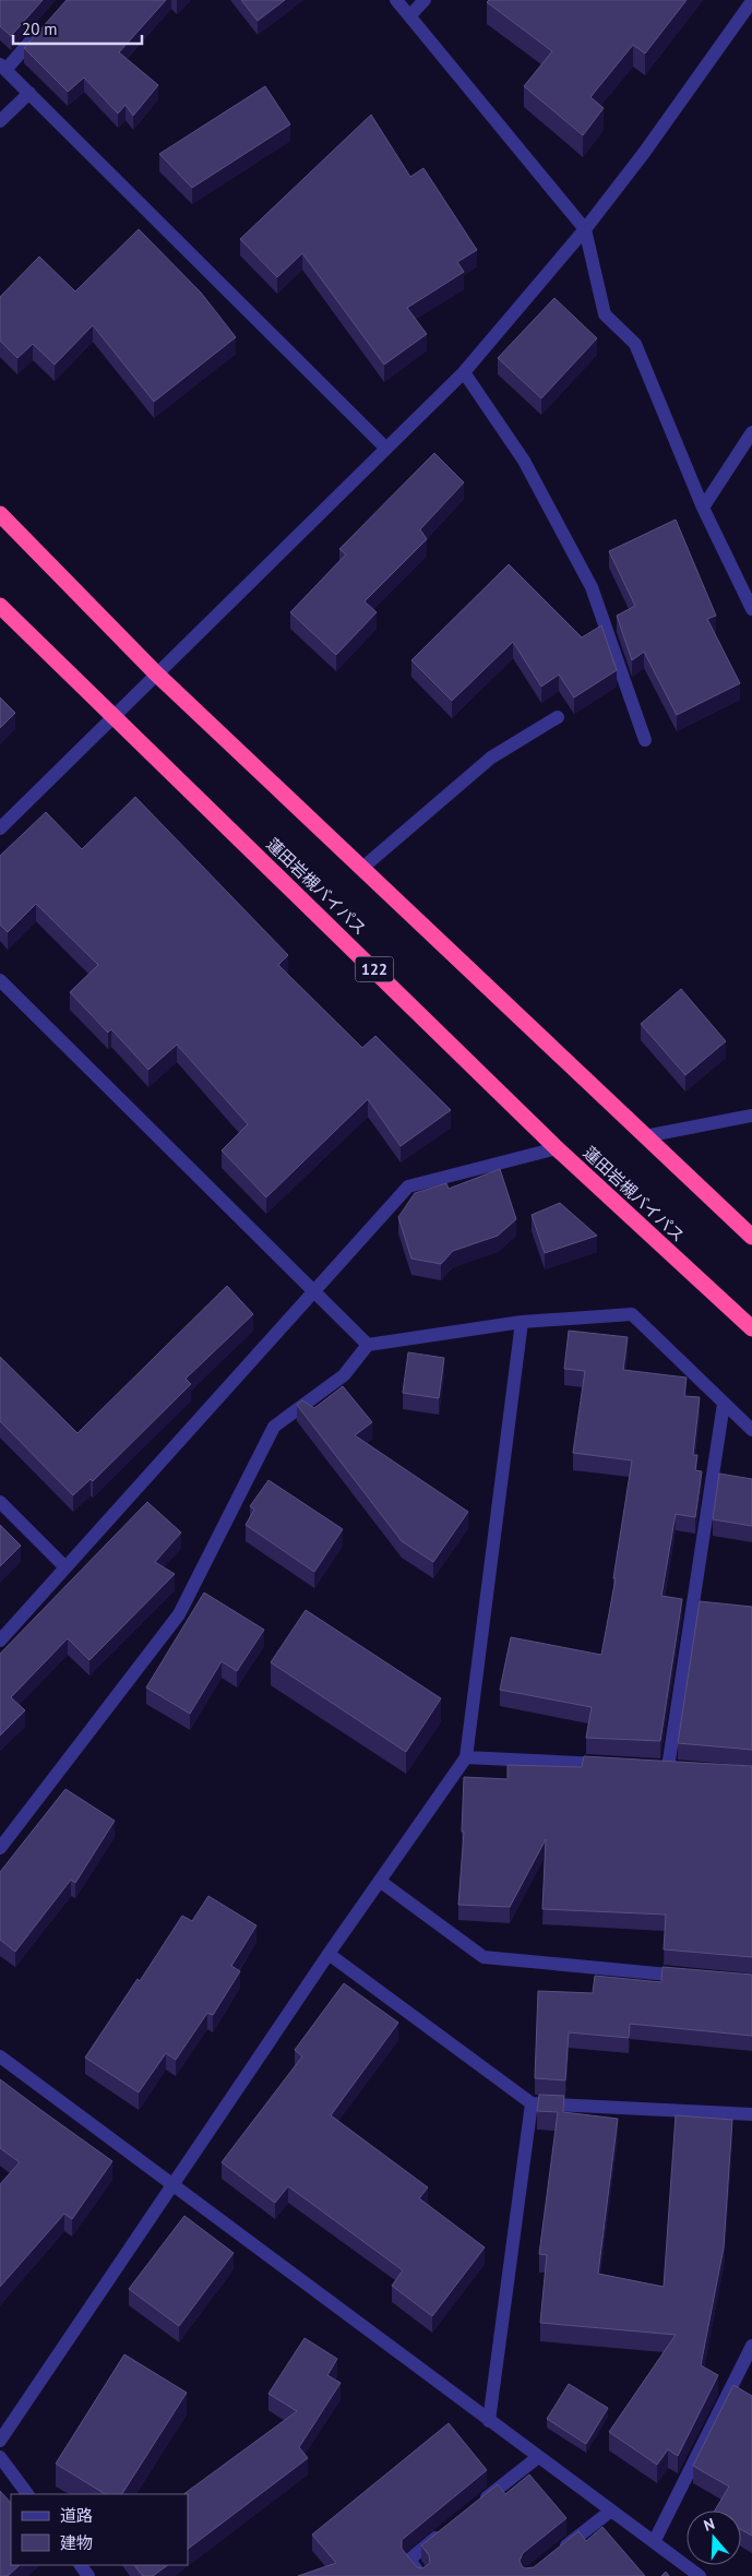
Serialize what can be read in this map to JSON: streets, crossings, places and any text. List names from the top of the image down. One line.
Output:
{"streets":{"highway":["蓮田岩槻バイパス","122"]},"legend":["道路","建物"],"scale_bar":"20 m","north":"top"}
